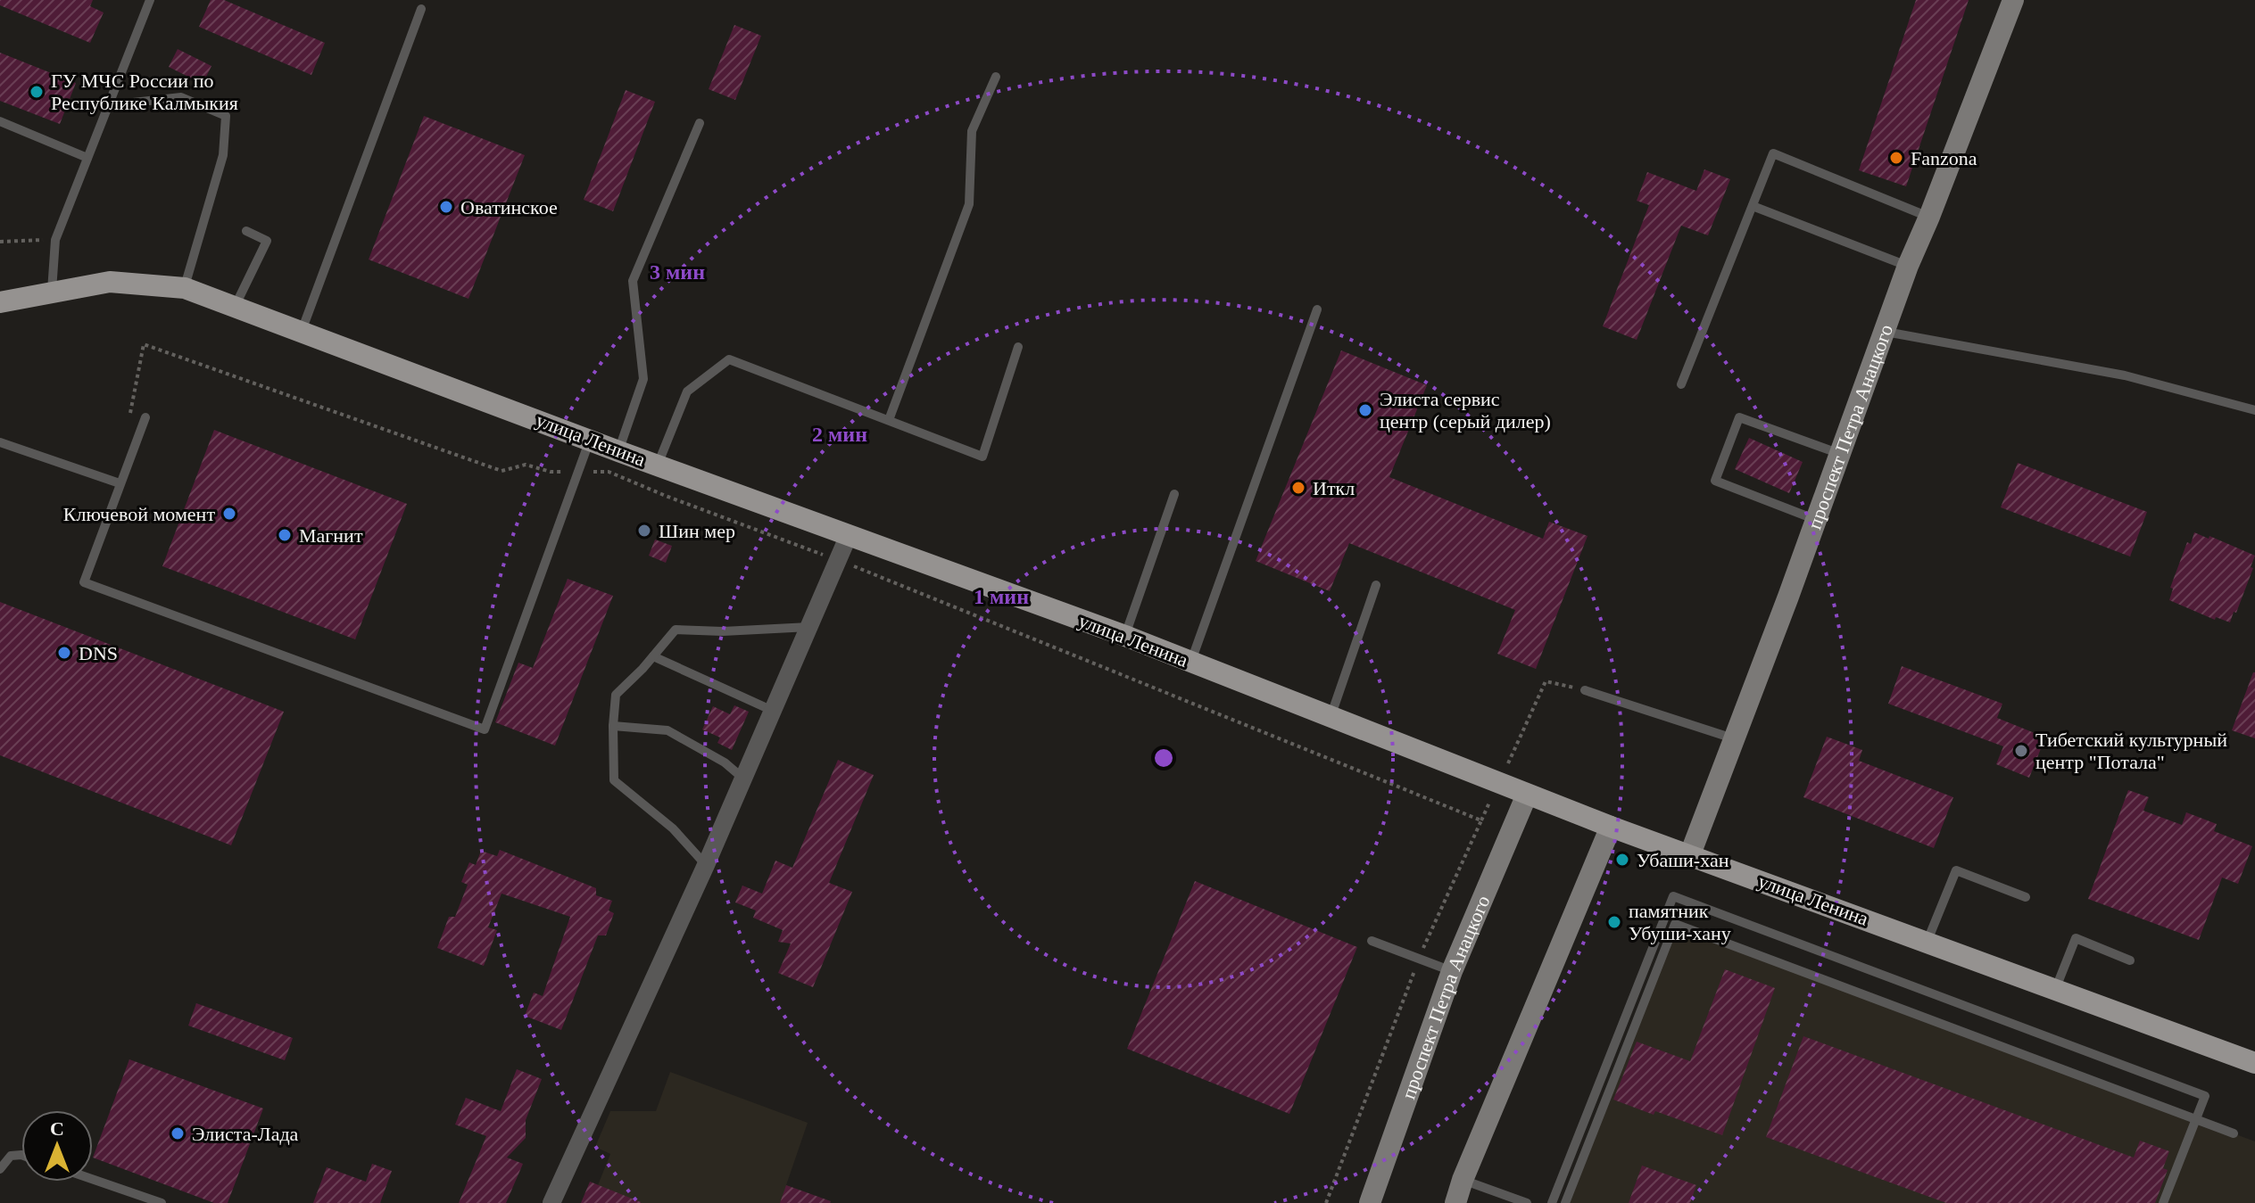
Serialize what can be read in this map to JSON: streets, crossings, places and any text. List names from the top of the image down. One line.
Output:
{"streets":{"main road":["проспект Петра Анацкого","улица Ленина"]},"crossings":[["проспект Петра Анацкого","улица Ленина"]],"places":["ГУ МЧС России по Республике Калмыкия","Fanzona","Оватинское","Элиста сервис центр (серый дилер)","Иткл","Ключевой момент","Шин мер","Магнит","DNS","Тибетский культурный центр \"Потала\"","Убаши-хан","памятник Убуши-хану","Элиста-Лада"],"north":"top","rings":["3 мин","2 мин","1 мин"]}
